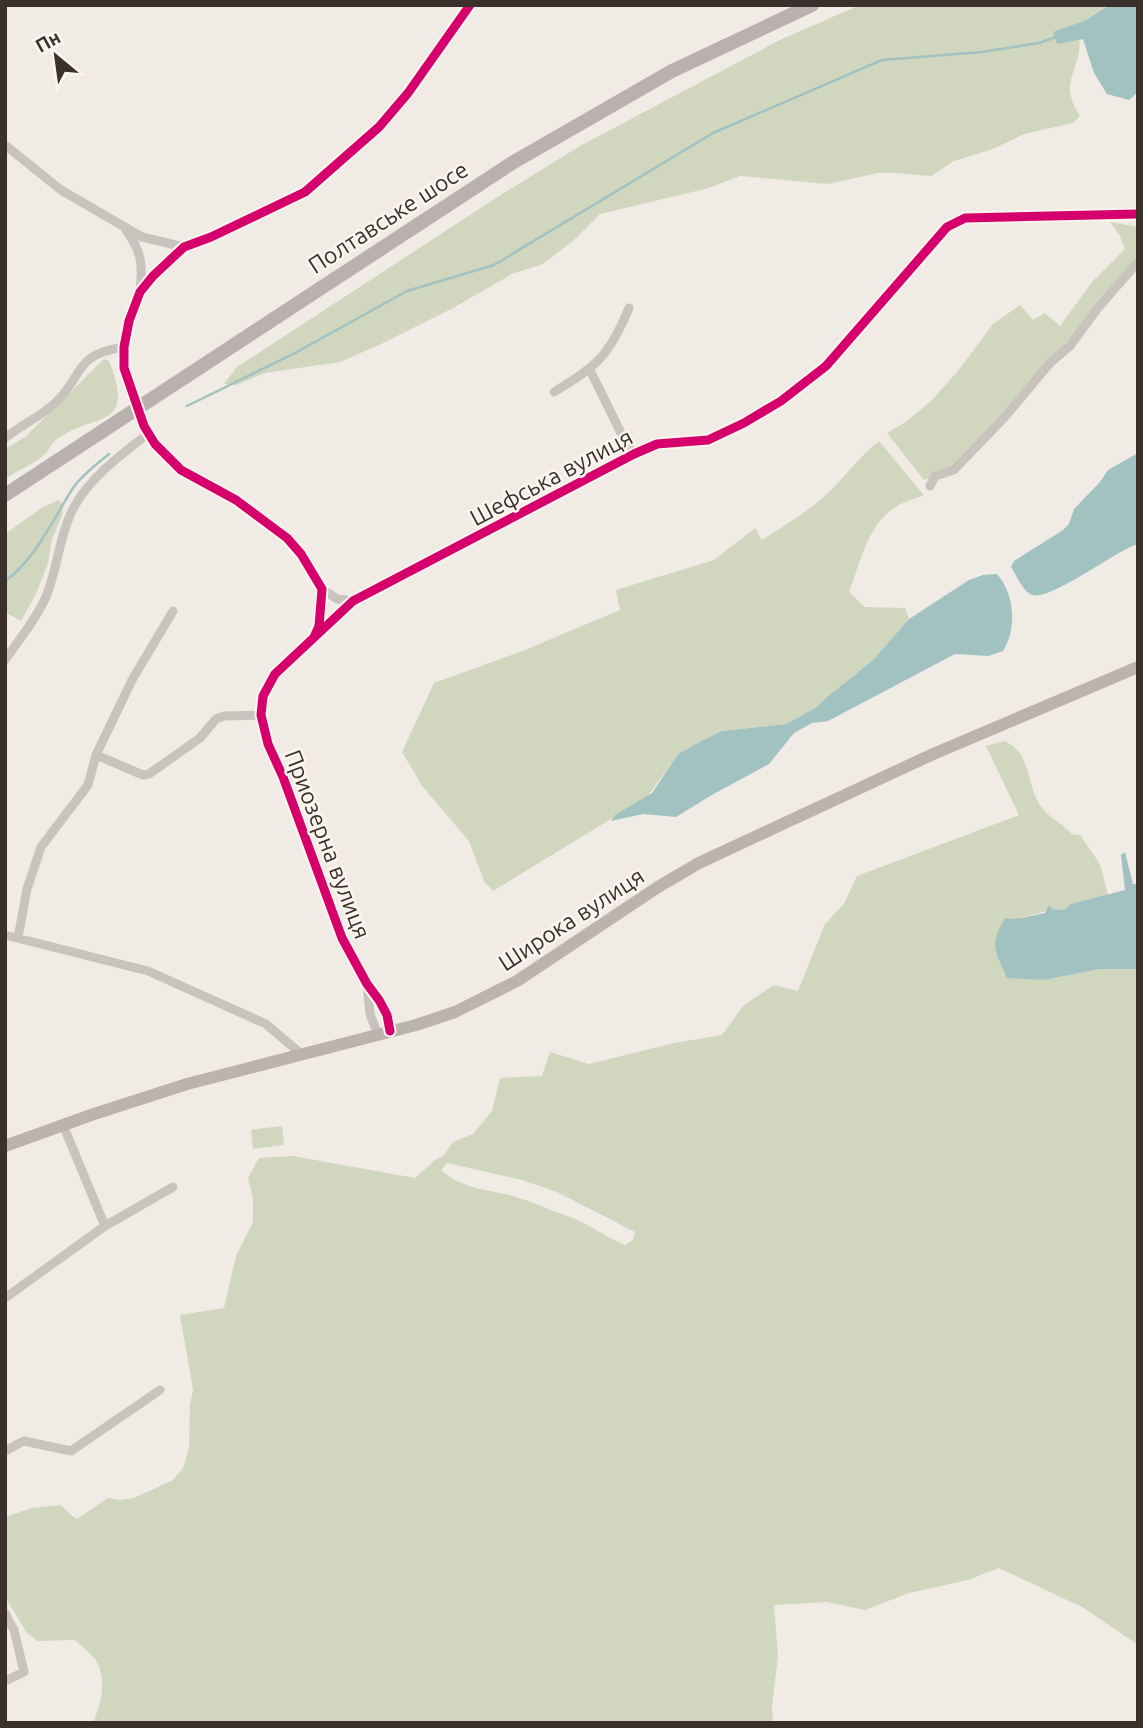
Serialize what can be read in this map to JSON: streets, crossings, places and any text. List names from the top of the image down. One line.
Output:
{"streets":{"main road":["Полтавське шосе","Широка вулиця"],"street":["Шефська вулиця","Приозерна вулиця"]},"crossings":[["Шефська вулиця","Приозерна вулиця"]],"north":"top left"}
